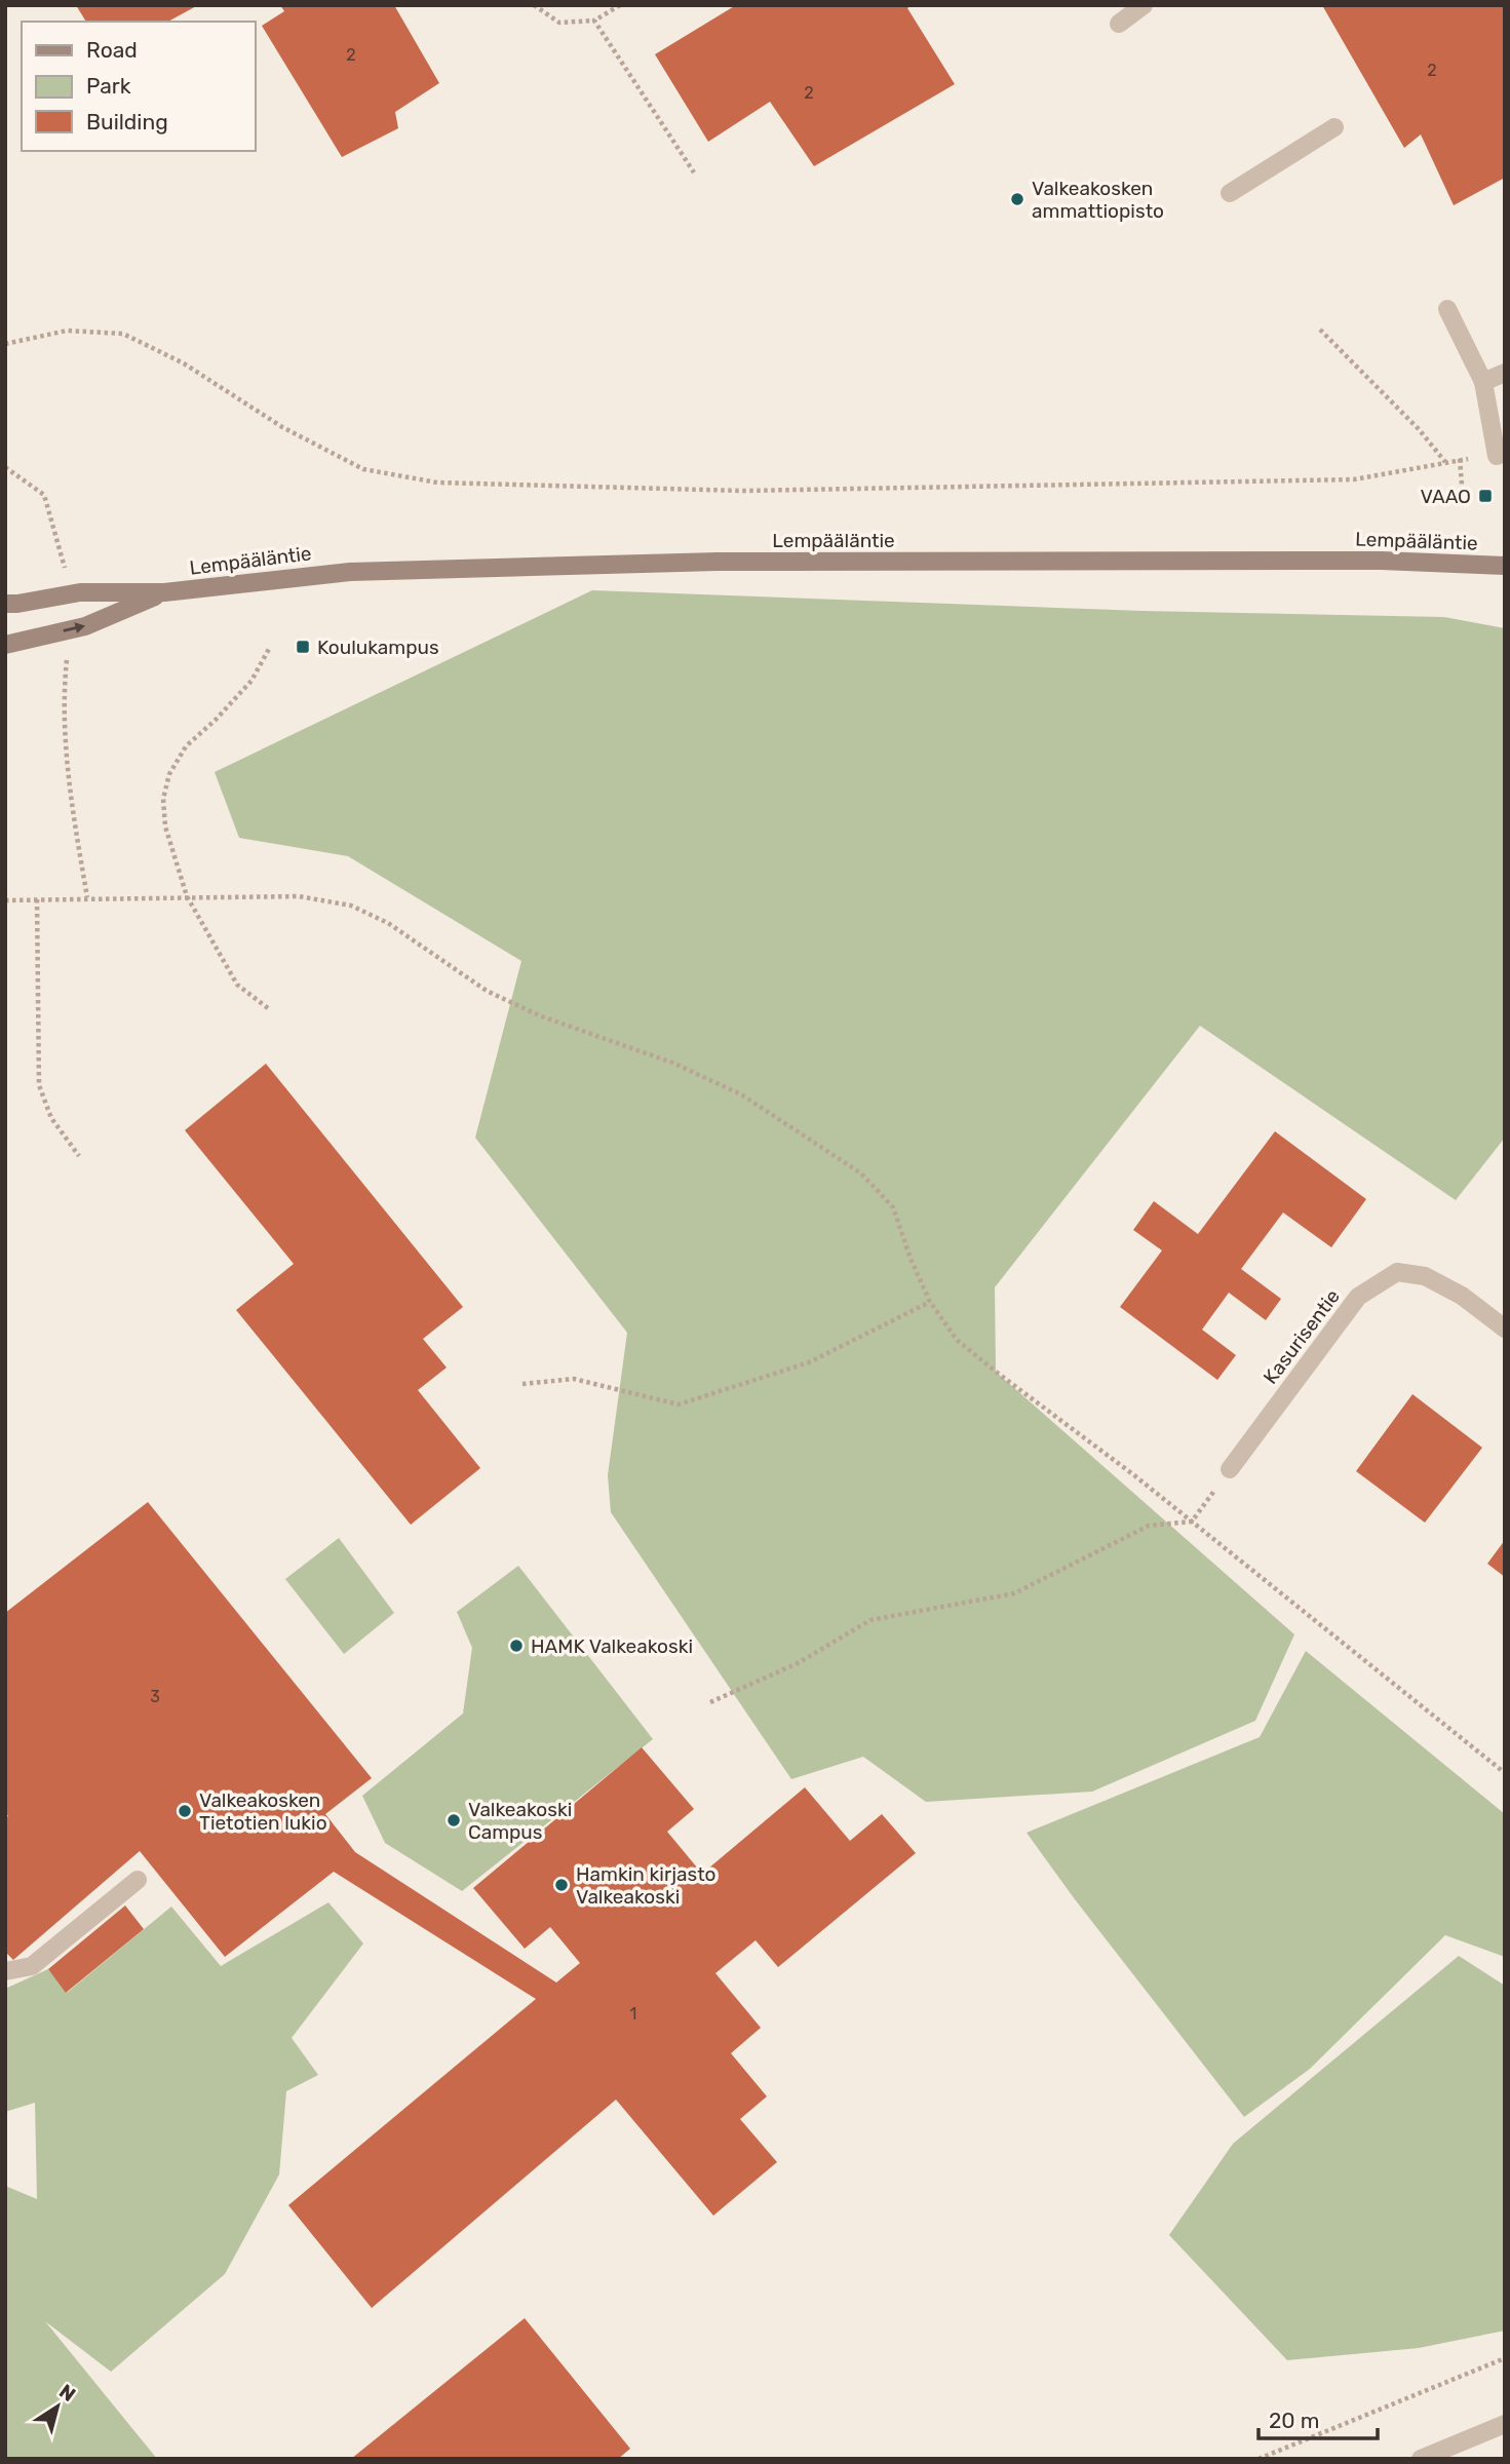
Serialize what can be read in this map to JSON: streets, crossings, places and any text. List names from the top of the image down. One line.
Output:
{"streets":{"main road":["Lempääläntie"],"street":["Kasurisentie"]},"places":{"other":["Valkeakosken ammattiopisto","HAMK Valkeakoski","Valkeakosken Tietotien lukio","Valkeakoski Campus","Hamkin kirjasto Valkeakoski"],"transit":["VAAO","Koulukampus"]},"house_numbers":["2","2","2","3","1"],"legend":["Road","Park","Building"],"scale_bar":"20 m","north":"top right"}
